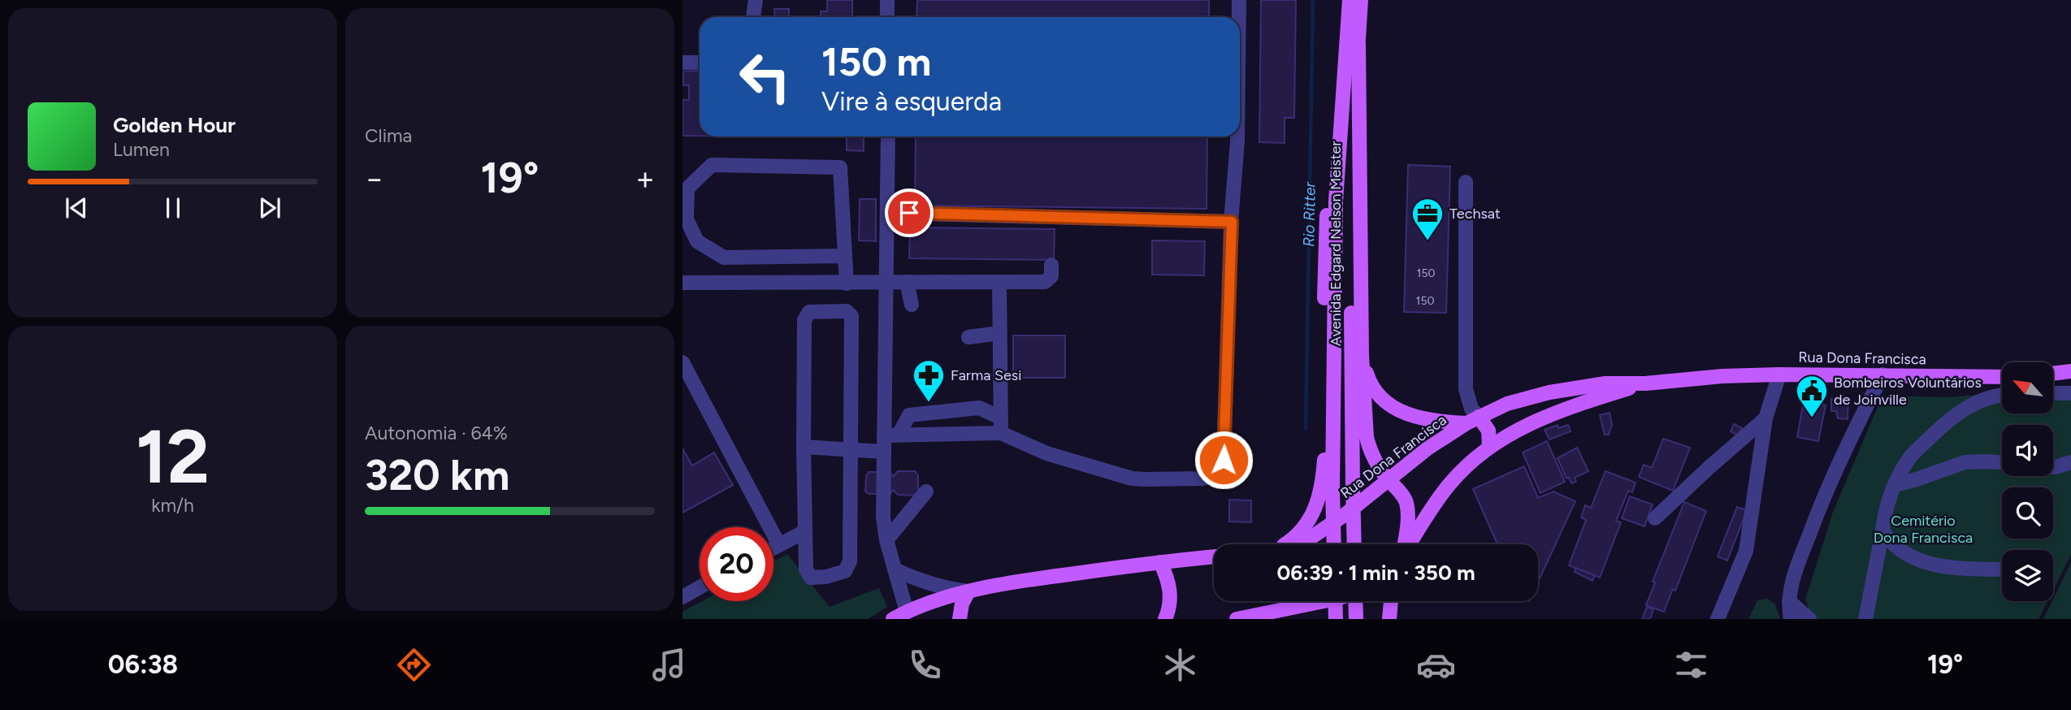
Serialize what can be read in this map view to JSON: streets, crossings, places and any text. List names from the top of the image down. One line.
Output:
{"streets":{"main road":["Avenida Edgard Nelson Meister","Rua Dona Francisca"]},"water":["Rio Ritter"],"parks":["Cemitério Dona Francisca"],"places":{"office":["Techsat"],"pharmacy":["Farma Sesi"],"public building":["Bombeiros Voluntários de Joinville"]},"house_numbers":["150","150"],"north":"top left","page":{"tile":["Clima",["12","km/h"],["Autonomia · 64%","320 km"]],"turn":["150 m","Vire à esquerda"],"song":["Golden Hour","Lumen"],"heat":["−","19°","+"],"limit":"20","trip":"06:39 · 1 min · 350 m","tabs":["06:38","19°"]}}
